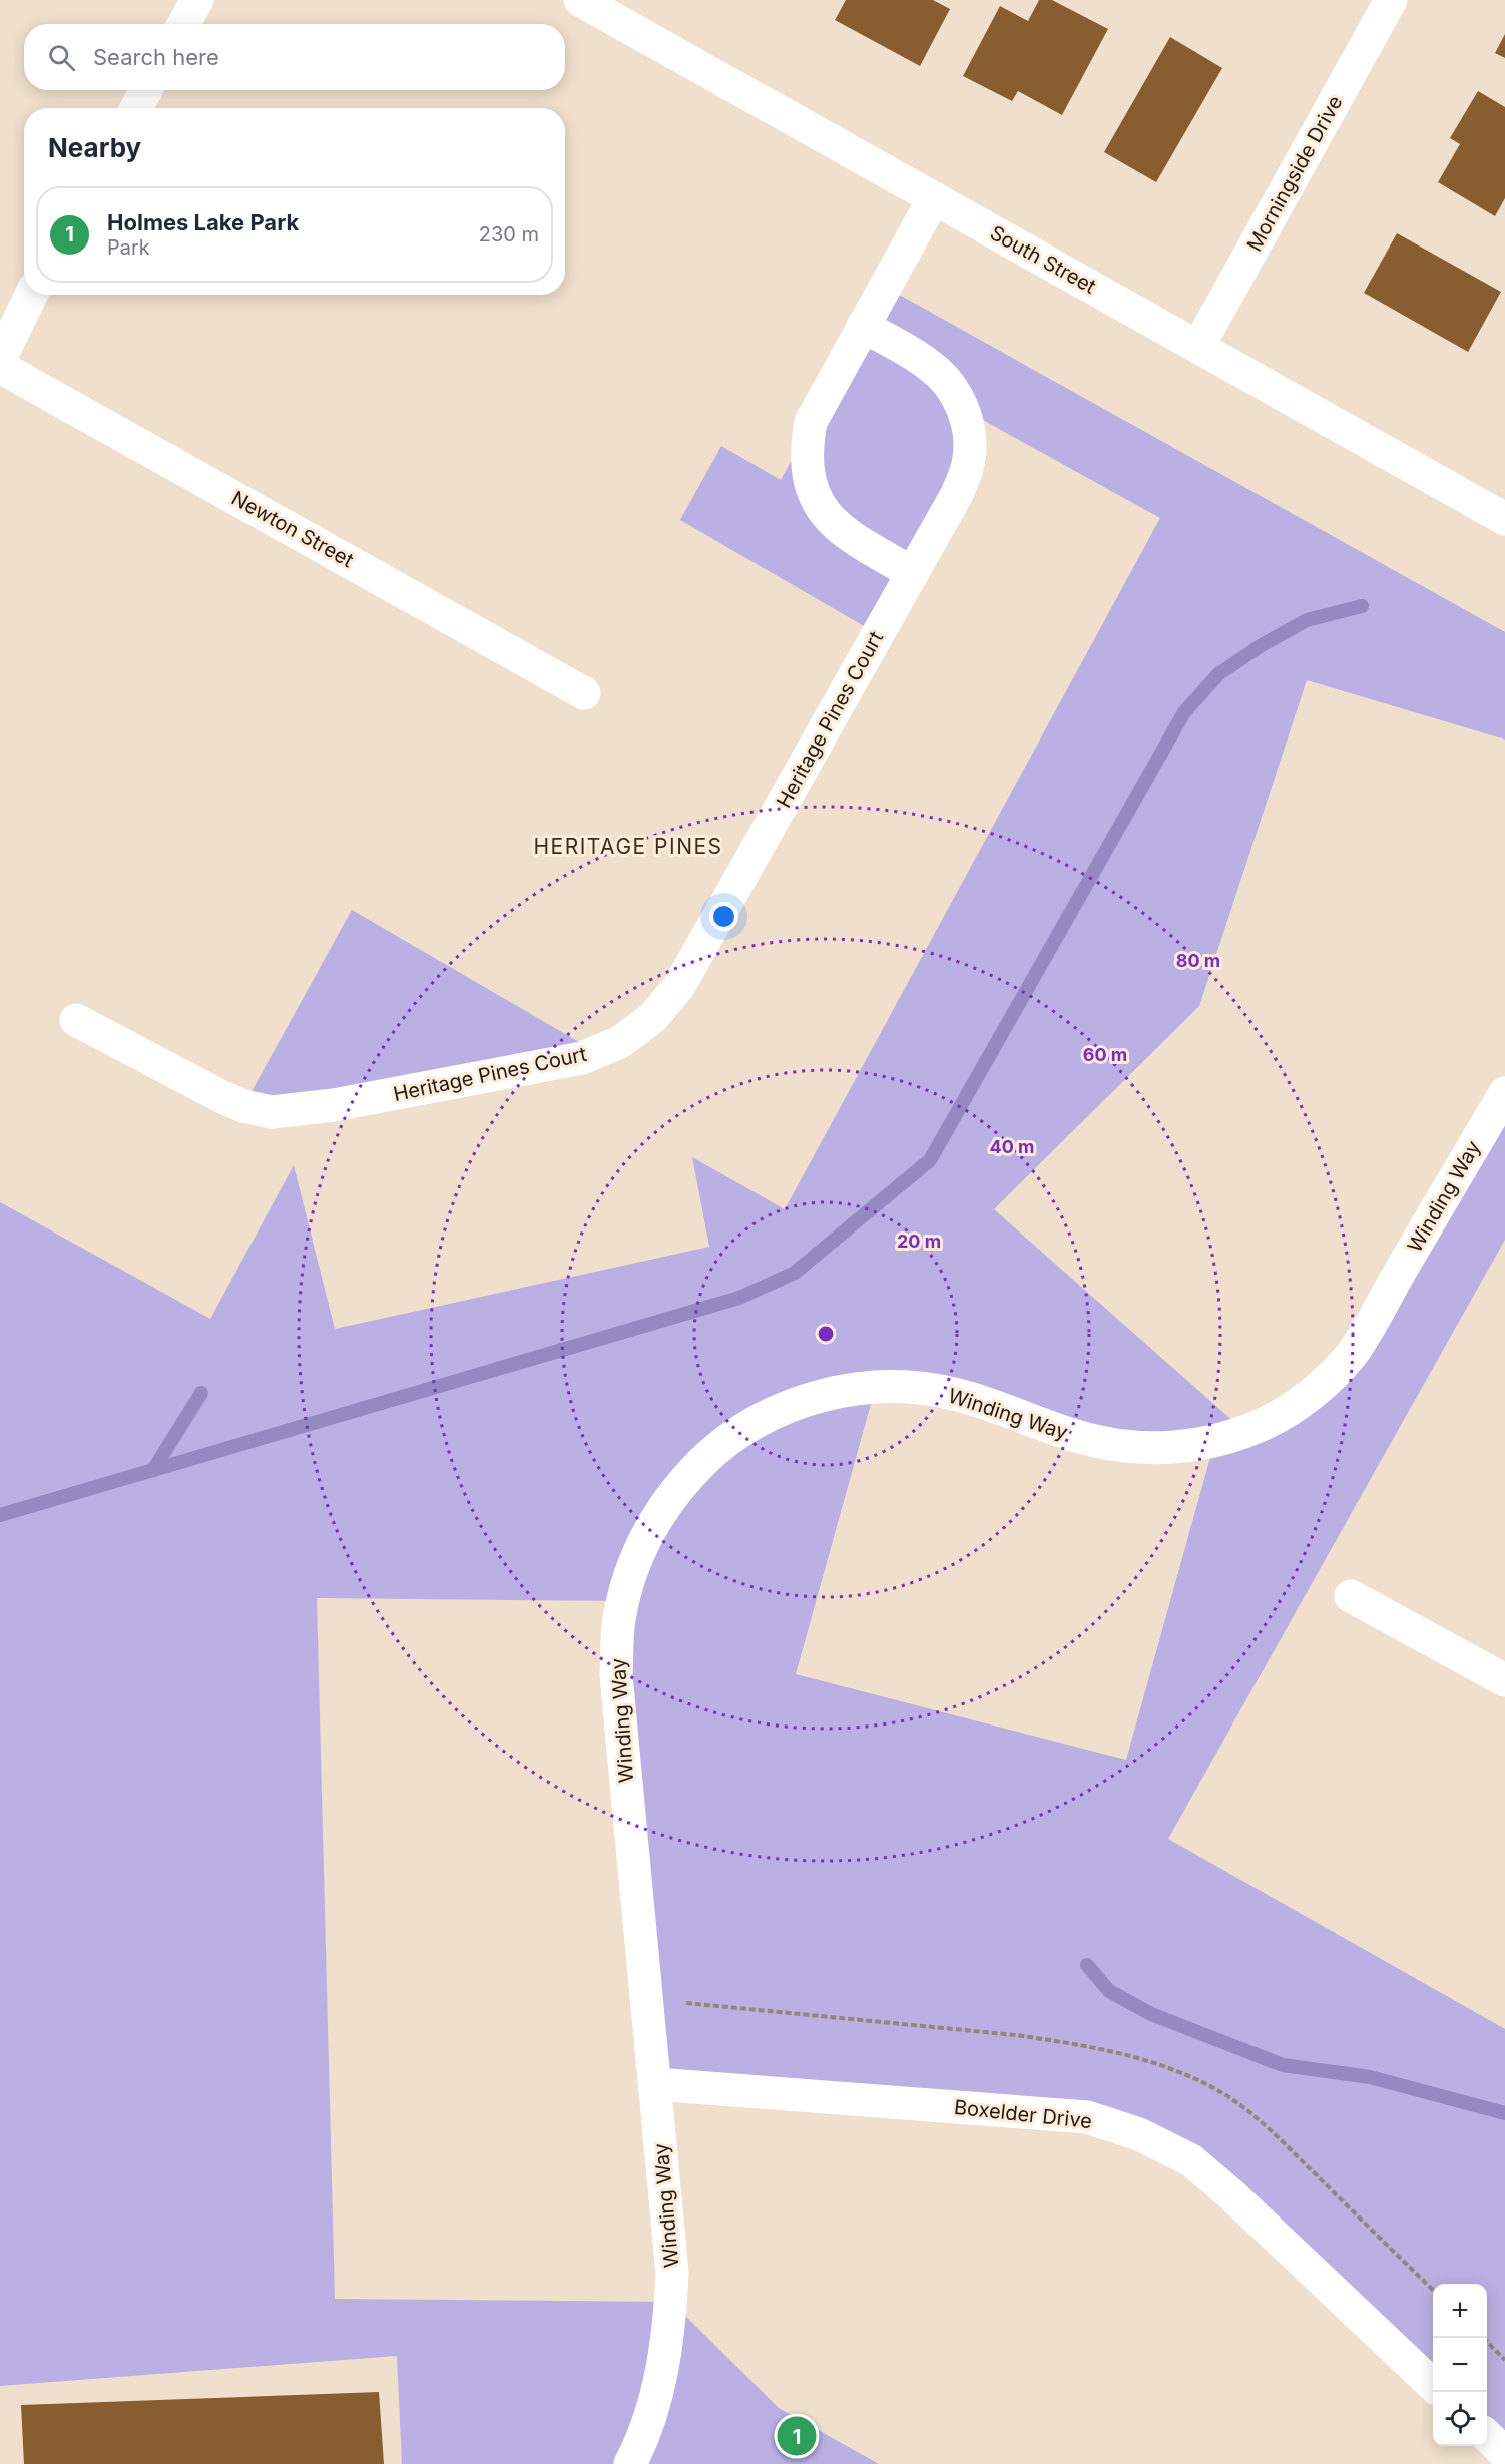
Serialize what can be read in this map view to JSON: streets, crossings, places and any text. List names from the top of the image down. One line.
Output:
{"streets":{"street":["Morningside Drive","South Street","Newton Street","Heritage Pines Court","Winding Way","Boxelder Drive"]},"crossings":[["Morningside Drive","South Street"],["Winding Way","Boxelder Drive"]],"districts":["HERITAGE PINES"],"page":{"search":"Search here","heading":"Nearby","list":[{"mark":"1","name":"Holmes Lake Park","note":"Park","value":"230 m"}],"map_buttons":["+","−"],"pins":"1"},"rings":["80 m","60 m","40 m","20 m"]}
